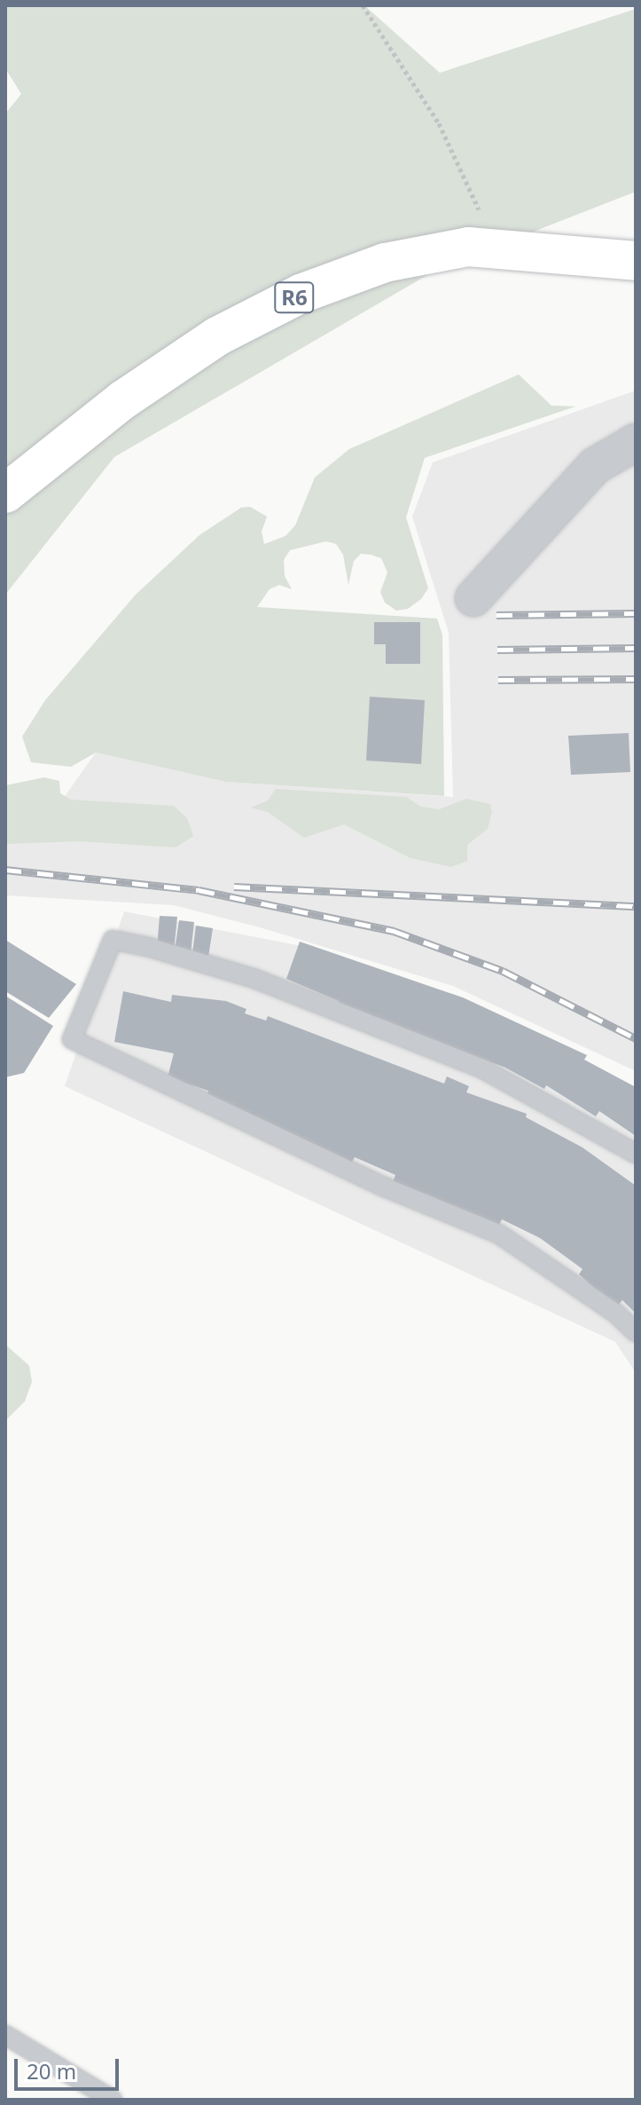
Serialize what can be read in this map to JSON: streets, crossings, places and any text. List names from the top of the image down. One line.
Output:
{"streets":{"highway":["R6"]},"scale_bar":"20 m"}
